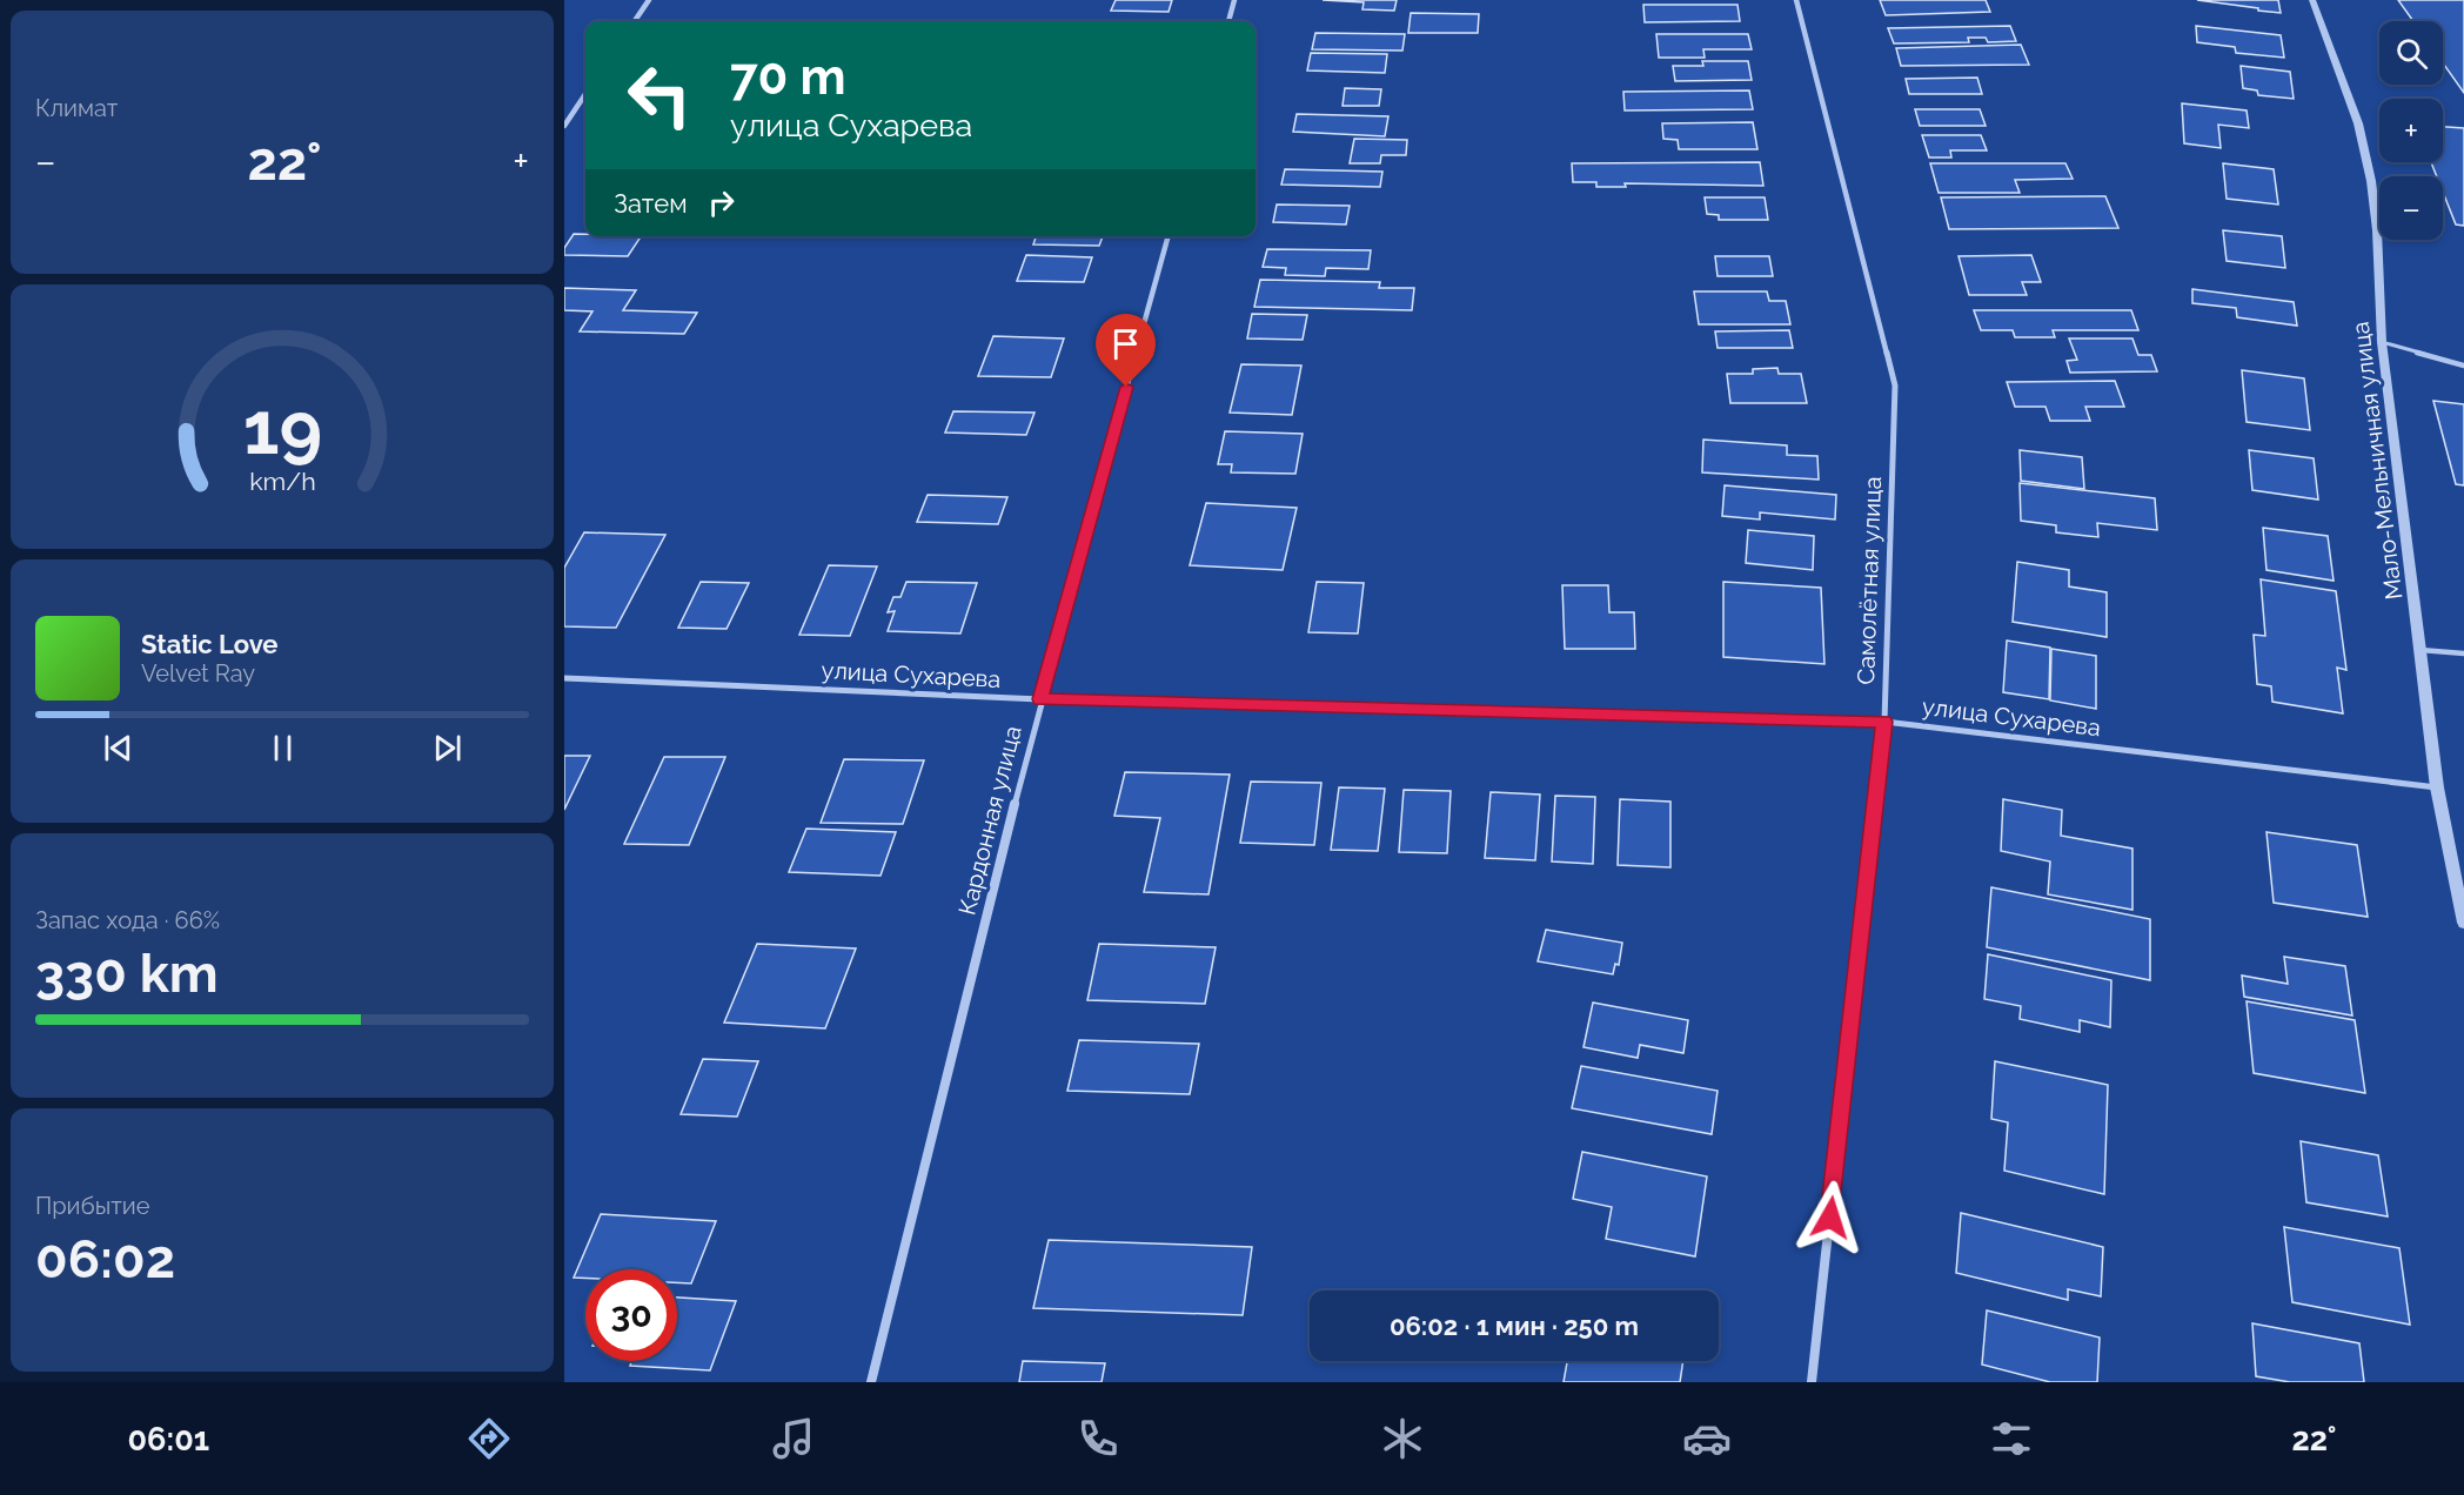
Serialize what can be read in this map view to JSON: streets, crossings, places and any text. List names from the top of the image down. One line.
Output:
{"streets":{"street":["Мало-Мельничная улица","Самолётная улица","улица Сухарева","Кардонная улица"]},"crossings":[["Мало-Мельничная улица","улица Сухарева"],["Самолётная улица","улица Сухарева"],["улица Сухарева","Кардонная улица"]],"page":{"tile":["Климат",["Запас хода · 66%","330 km"],["Прибытие","06:02"]],"map_buttons":["+","−"],"turn":["70 m","улица Сухарева"],"heat":["−","22°","+"],"then":"Затем","song":["Static Love","Velvet Ray"],"limit":"30","trip":"06:02 · 1 мин · 250 m","tabs":["06:01","22°"],"gauge":["19","km/h"]}}
